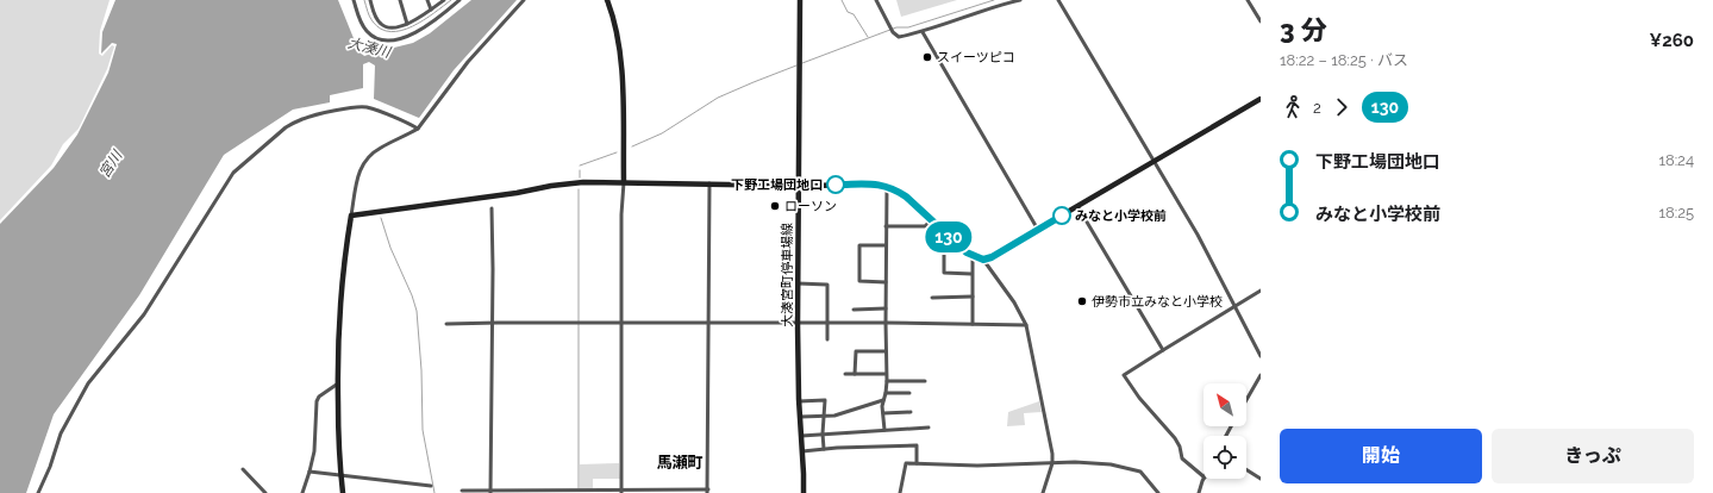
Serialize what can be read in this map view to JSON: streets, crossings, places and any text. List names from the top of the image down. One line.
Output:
{"streets":{"street":["大湊宮町停車場線"]},"districts":["馬瀬町"],"water":["大湊川","宮川"],"places":["スイーツピコ","下野工場団地口","ローソン","みなと小学校前","伊勢市立みなと小学校"],"lines":["bus line 130"],"north":"top left","page":{"on_map":"130","heading":["3 分","18:22 – 18:25 · バス","¥260"],"legs":["2","130"],"list":[{"name":"下野工場団地口","value":"18:24"},{"name":"みなと小学校前","value":"18:25"}],"buttons":["開始","きっぷ"]}}
